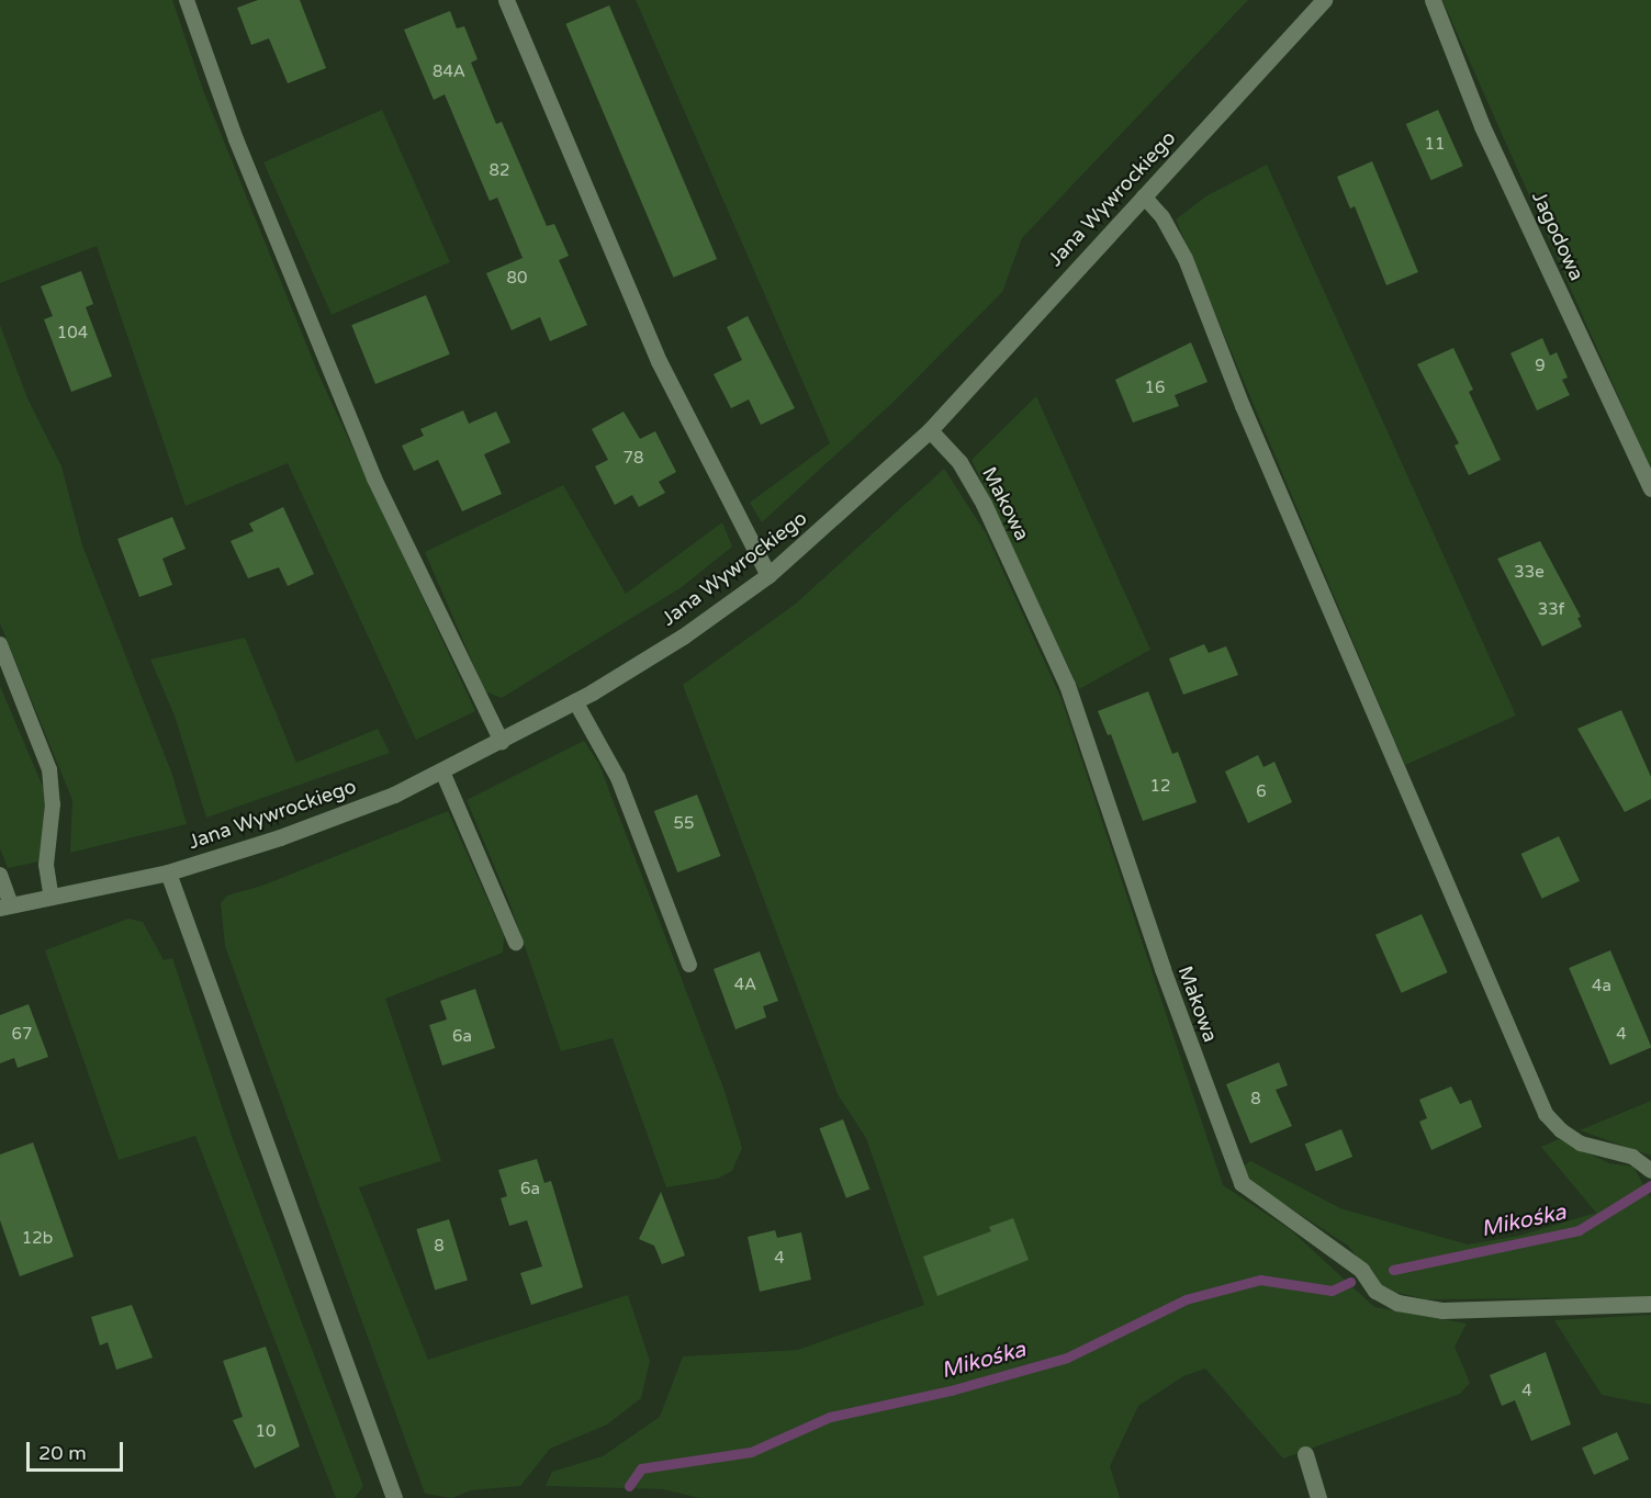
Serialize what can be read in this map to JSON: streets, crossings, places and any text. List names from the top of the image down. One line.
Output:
{"streets":{"street":["Jana Wywrockiego","Jagodowa","Makowa"]},"crossings":[["Jana Wywrockiego","Makowa"]],"water":["Mikośka"],"house_numbers":["84A","11","82","80","104","9","16","78","33e","33f","12","6","55","4A","4a","67","4","6a","8","6a","12b","8","4","4","10"],"scale_bar":"20 m"}
